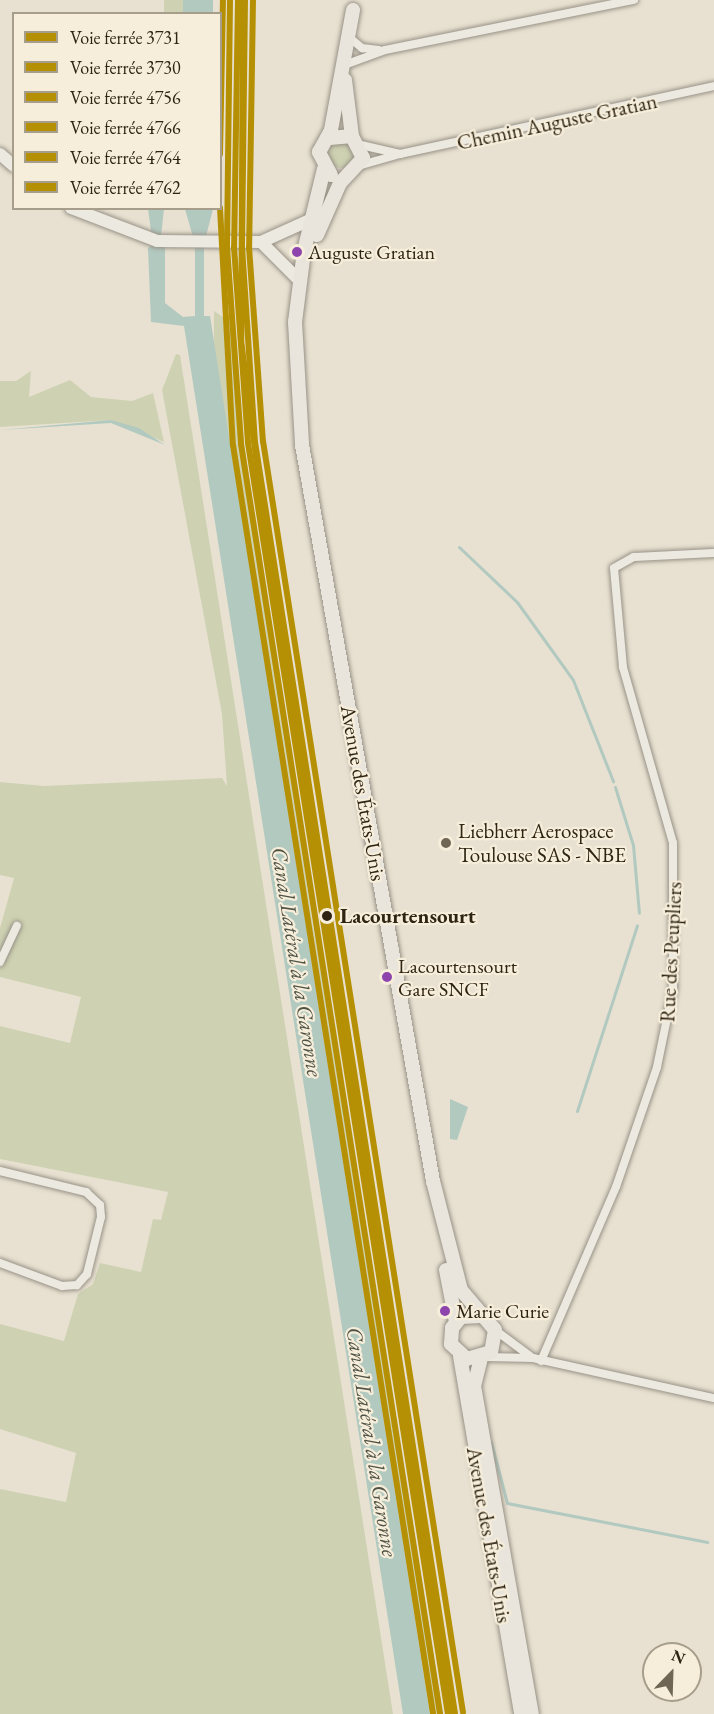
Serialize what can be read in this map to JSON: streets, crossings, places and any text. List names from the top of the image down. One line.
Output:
{"streets":{"main road":["Avenue des États-Unis"],"street":["Chemin Auguste Gratian","Rue des Peupliers"]},"water":["Canal Latéral à la Garonne"],"places":["Auguste Gratian","Liebherr Aerospace Toulouse SAS - NBE","Lacourtensourt","Lacourtensourt Gare SNCF","Marie Curie"],"lines":["rail line 3731","rail line 3730","rail line 4756","rail line 4766","rail line 4764","rail line 4762"],"legend":["Voie ferrée 3731","Voie ferrée 3730","Voie ferrée 4756","Voie ferrée 4766","Voie ferrée 4764","Voie ferrée 4762"],"north":"top right"}
